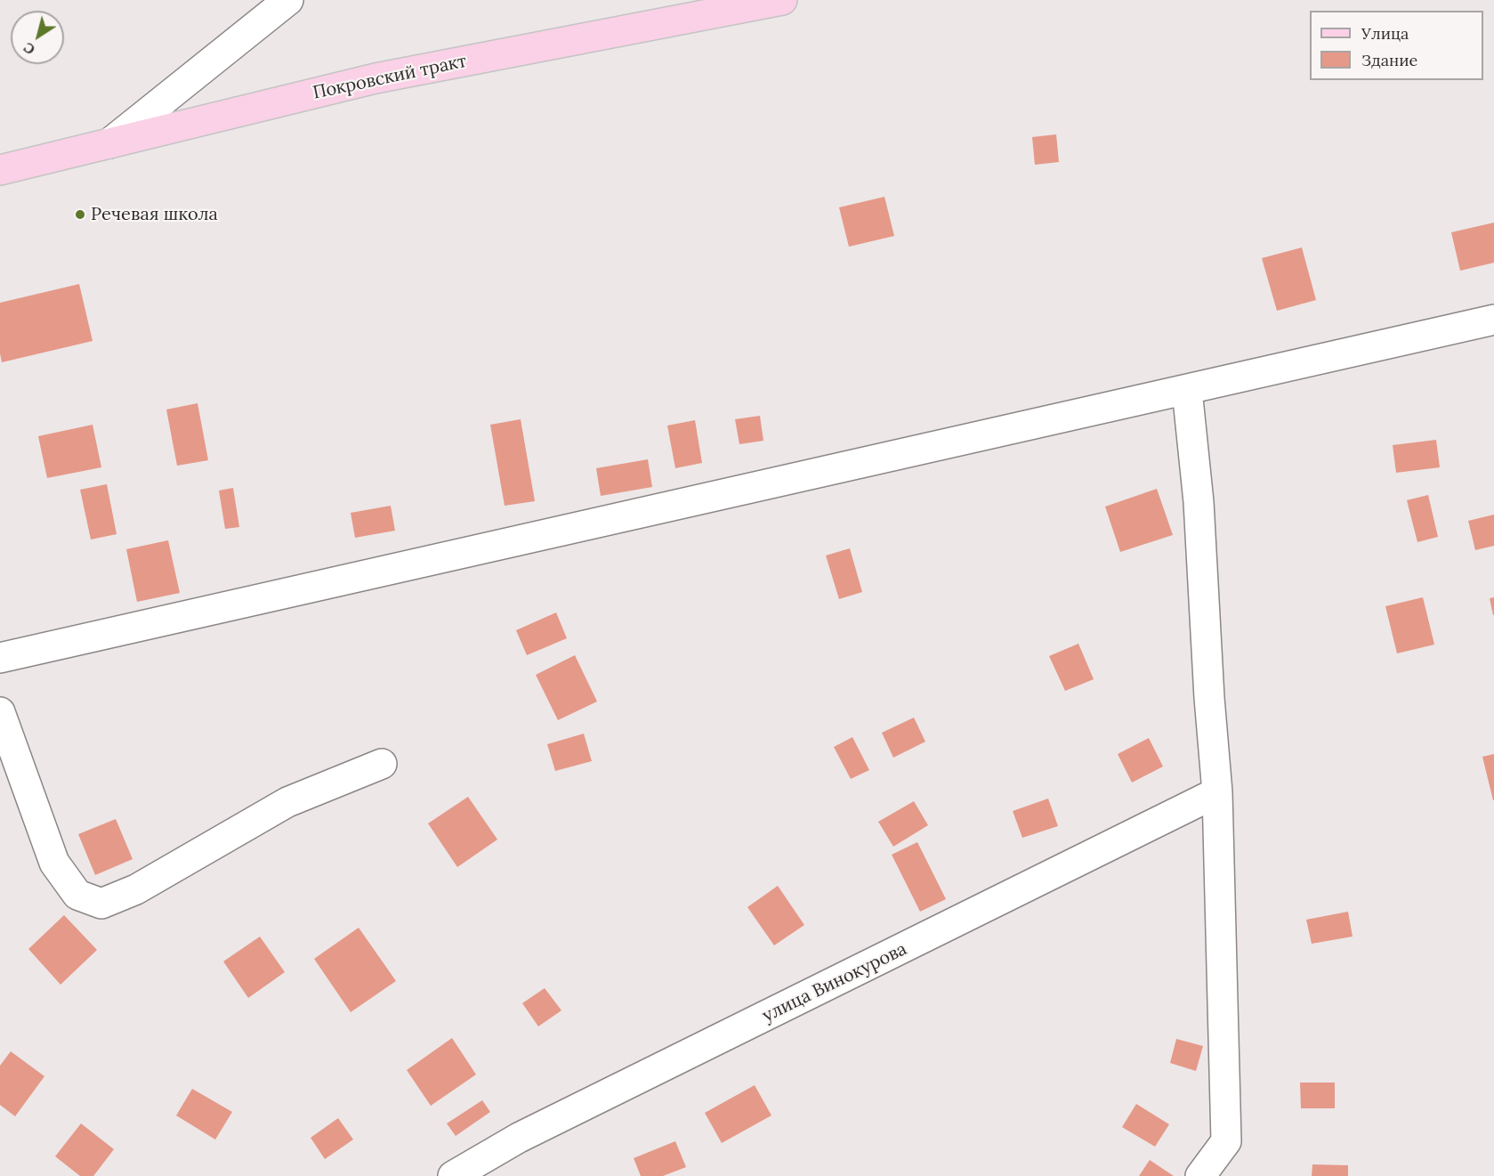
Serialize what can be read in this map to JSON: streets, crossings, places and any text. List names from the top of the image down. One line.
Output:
{"streets":{"main road":["Покровский тракт"],"street":["улица Винокурова"]},"places":["Речевая школа"],"legend":["Улица","Здание"],"north":"bottom left"}
